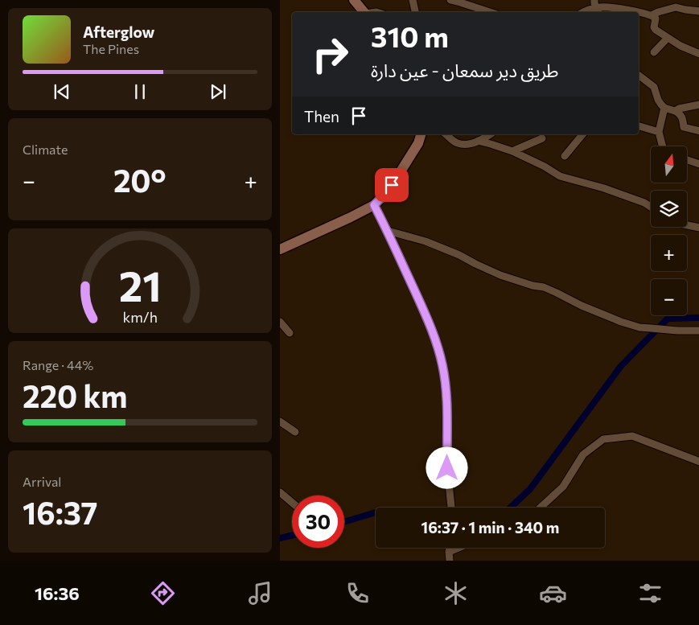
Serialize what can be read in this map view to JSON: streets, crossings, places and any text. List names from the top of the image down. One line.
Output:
{"north":"top","page":{"turn":["310 m","طريق دير سمعان - عين دارة"],"song":["Afterglow","The Pines"],"then":"Then","tile":["Climate",["Range · 44%","220 km"],["Arrival","16:37"]],"map_buttons":["+","−"],"heat":["−","20°","+"],"limit":"30","trip":"16:37 · 1 min · 340 m","tabs":"16:36","gauge":["21","km/h"]}}
